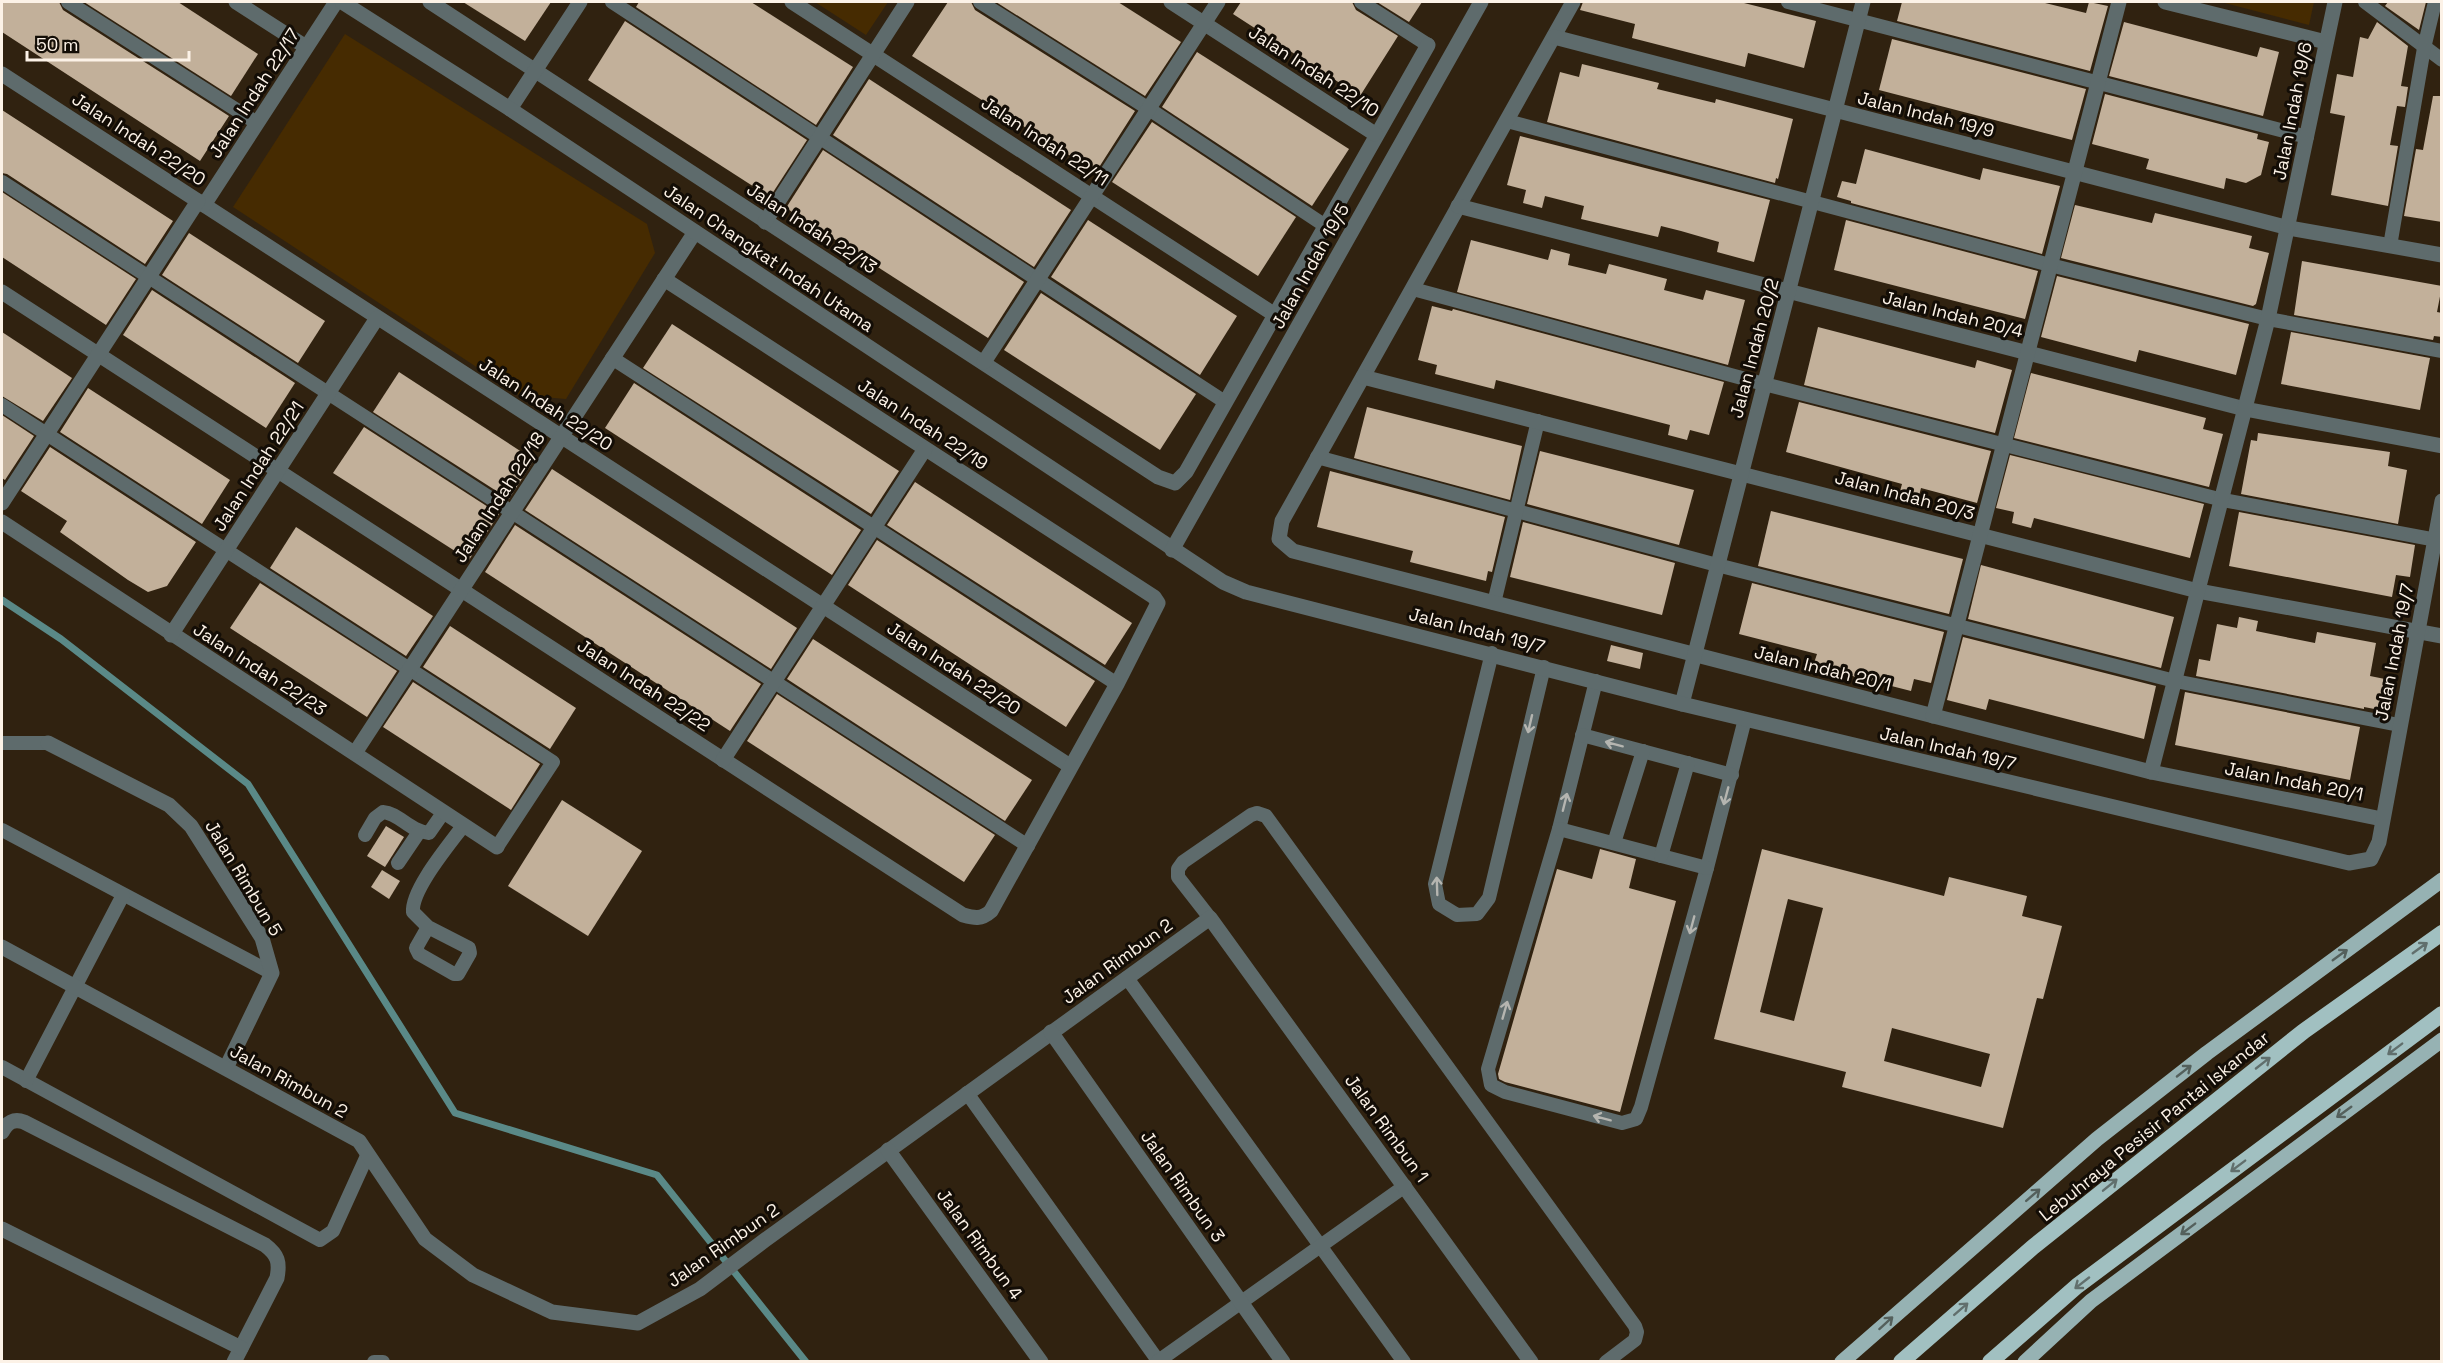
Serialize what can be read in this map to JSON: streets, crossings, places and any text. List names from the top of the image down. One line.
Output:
{"streets":{"highway":["Lebuhraya Pesisir Pantai Iskandar"],"street":["Jalan Indah 22/10","Jalan Indah 22/17","Jalan Indah 19/6","Jalan Indah 19/9","Jalan Indah 22/20","Jalan Indah 22/11","Jalan Indah 22/13","Jalan Changkat Indah Utama","Jalan Indah 19/5","Jalan Indah 20/4","Jalan Indah 20/2","Jalan Indah 22/19","Jalan Indah 22/21","Jalan Indah 20/3","Jalan Indah 22/18","Jalan Indah 19/7","Jalan Indah 20/1","Jalan Indah 22/23","Jalan Indah 22/22","Jalan Rimbun 5","Jalan Rimbun 2","Jalan Rimbun 1","Jalan Rimbun 3","Jalan Rimbun 4"]},"crossings":[["Jalan Indah 22/17","Jalan Indah 22/20"],["Jalan Indah 22/17","Jalan Indah 22/22"],["Jalan Indah 19/6","Jalan Indah 19/9"],["Jalan Indah 19/6","Jalan Indah 20/4"],["Jalan Indah 19/6","Jalan Indah 20/3"],["Jalan Indah 19/6","Jalan Indah 20/1"],["Jalan Indah 19/9","Jalan Indah 20/2"],["Jalan Indah 22/20","Jalan Indah 22/21"],["Jalan Indah 22/20","Jalan Indah 22/18"],["Jalan Changkat Indah Utama","Jalan Indah 19/5"],["Jalan Changkat Indah Utama","Jalan Indah 22/18"],["Jalan Changkat Indah Utama","Jalan Indah 19/7"],["Jalan Indah 19/5","Jalan Indah 19/7"],["Jalan Indah 20/4","Jalan Indah 20/2"],["Jalan Indah 20/2","Jalan Indah 20/3"],["Jalan Indah 20/2","Jalan Indah 19/7"],["Jalan Indah 20/2","Jalan Indah 20/1"],["Jalan Indah 22/19","Jalan Indah 22/18"],["Jalan Indah 22/21","Jalan Indah 22/23"],["Jalan Indah 22/21","Jalan Indah 22/22"],["Jalan Indah 20/3","Jalan Indah 19/7"],["Jalan Indah 22/18","Jalan Indah 22/23"],["Jalan Indah 22/18","Jalan Indah 22/22"],["Jalan Indah 19/7","Jalan Indah 20/1"],["Jalan Rimbun 2","Jalan Rimbun 1"],["Jalan Rimbun 2","Jalan Rimbun 3"],["Jalan Rimbun 2","Jalan Rimbun 4"]],"scale_bar":"50 m"}
